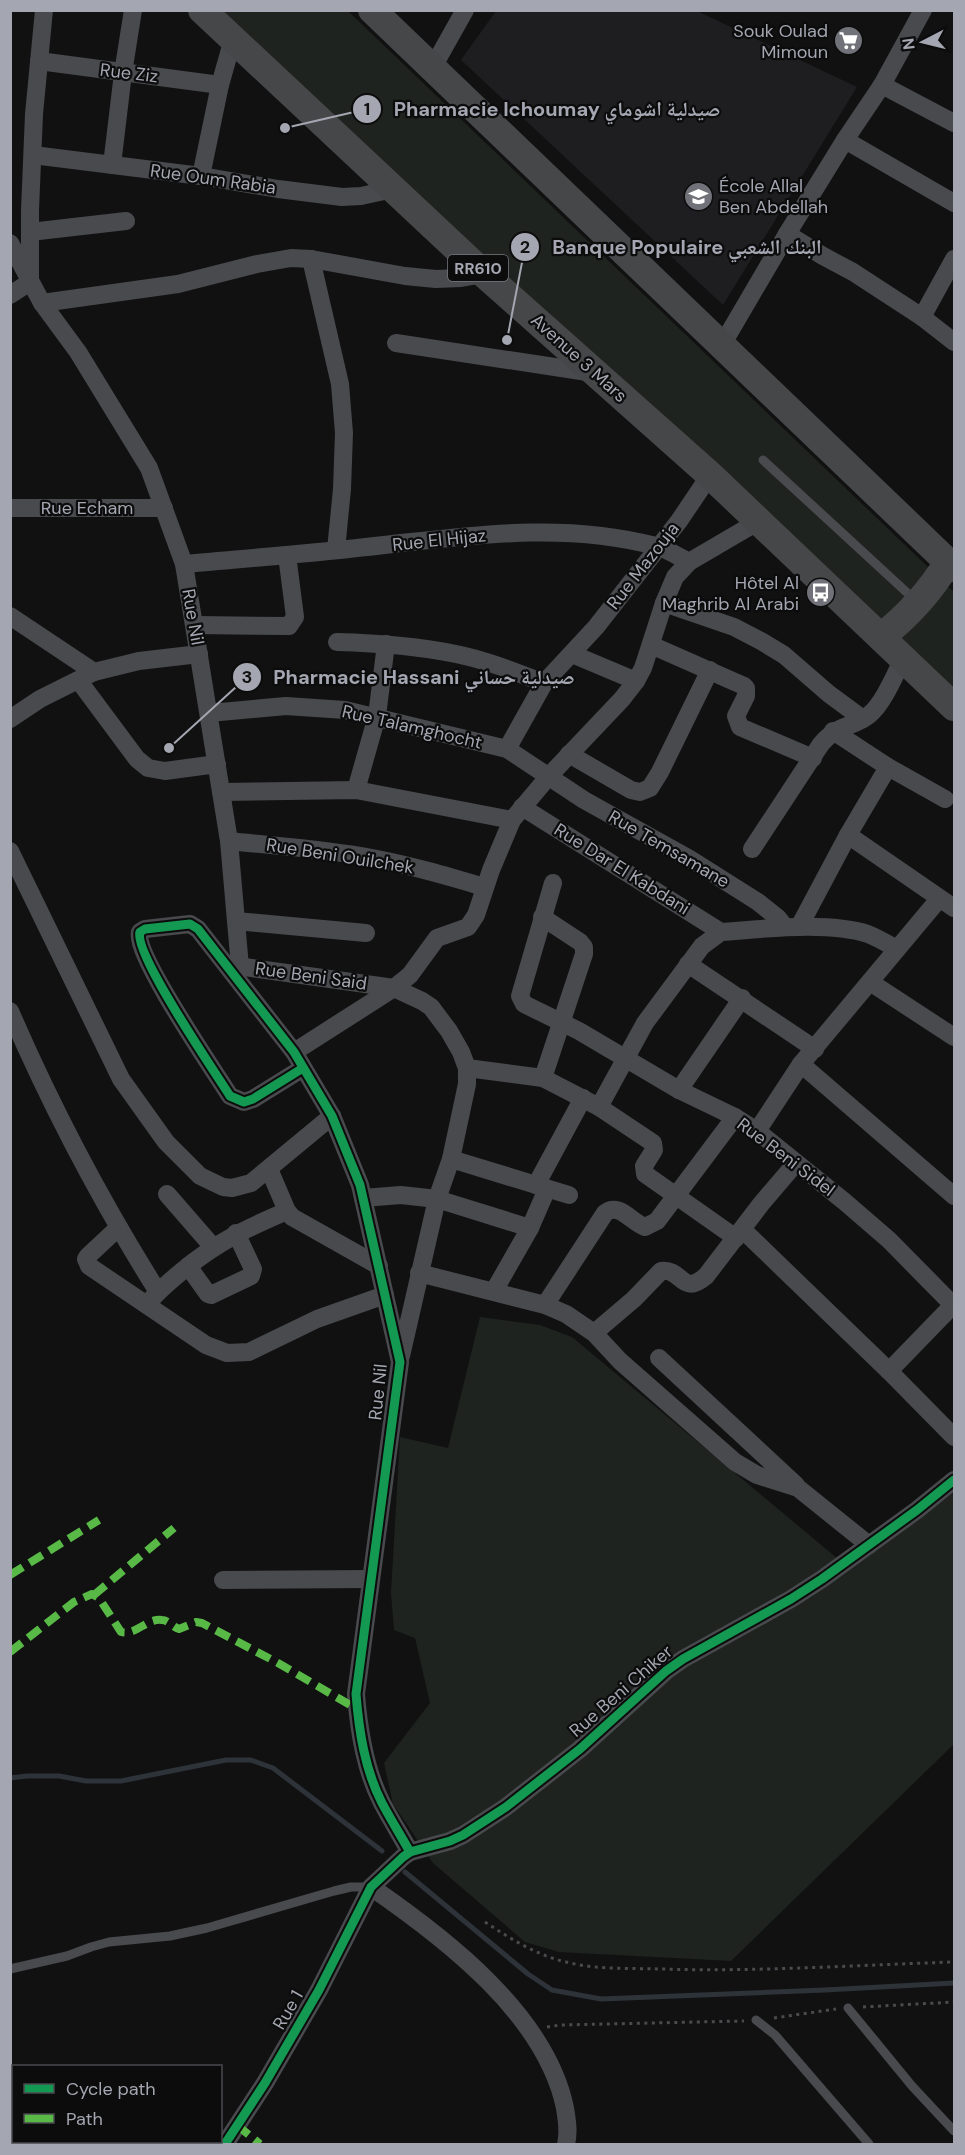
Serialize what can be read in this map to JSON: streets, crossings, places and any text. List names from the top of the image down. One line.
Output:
{"streets":{"main road":["RR610","Avenue 3 Mars"],"street":["Rue Ziz","Rue Oum Rabia","Rue Echam","Rue El Hijaz","Rue Mazouja","Rue Nil","Rue Talamghocht","Rue Temsamane","Rue Beni Ouilchek","Rue Dar El Kabdani","Rue Beni Said","Rue Beni Sidel","Rue Beni Chiker","Rue 1"]},"crossings":[["Rue Oum Rabia","Avenue 3 Mars"],["Avenue 3 Mars","Rue Mazouja"],["Rue Echam","Rue Nil"],["Rue El Hijaz","Rue Mazouja"],["Rue El Hijaz","Rue Nil"],["Rue Mazouja","Rue Talamghocht"],["Rue Nil","Rue Talamghocht"],["Rue Nil","Rue Beni Ouilchek"],["Rue Nil","Rue Beni Said"],["Rue Nil","Rue Beni Chiker"],["Rue Talamghocht","Rue Temsamane"],["Rue Beni Chiker","Rue 1"]],"places":{"supermarket":["Souk Oulad Mimoun"],"other":["Pharmacie Ichoumay صيدلية اشوماي","Banque Populaire البنك الشعبي","Pharmacie Hassani صيدلية حساني"],"school or university":["École Allal Ben Abdellah"],"bus stop":["Hôtel Al Maghrib Al Arabi"]},"legend":["Cycle path","Path"],"north":"left"}
